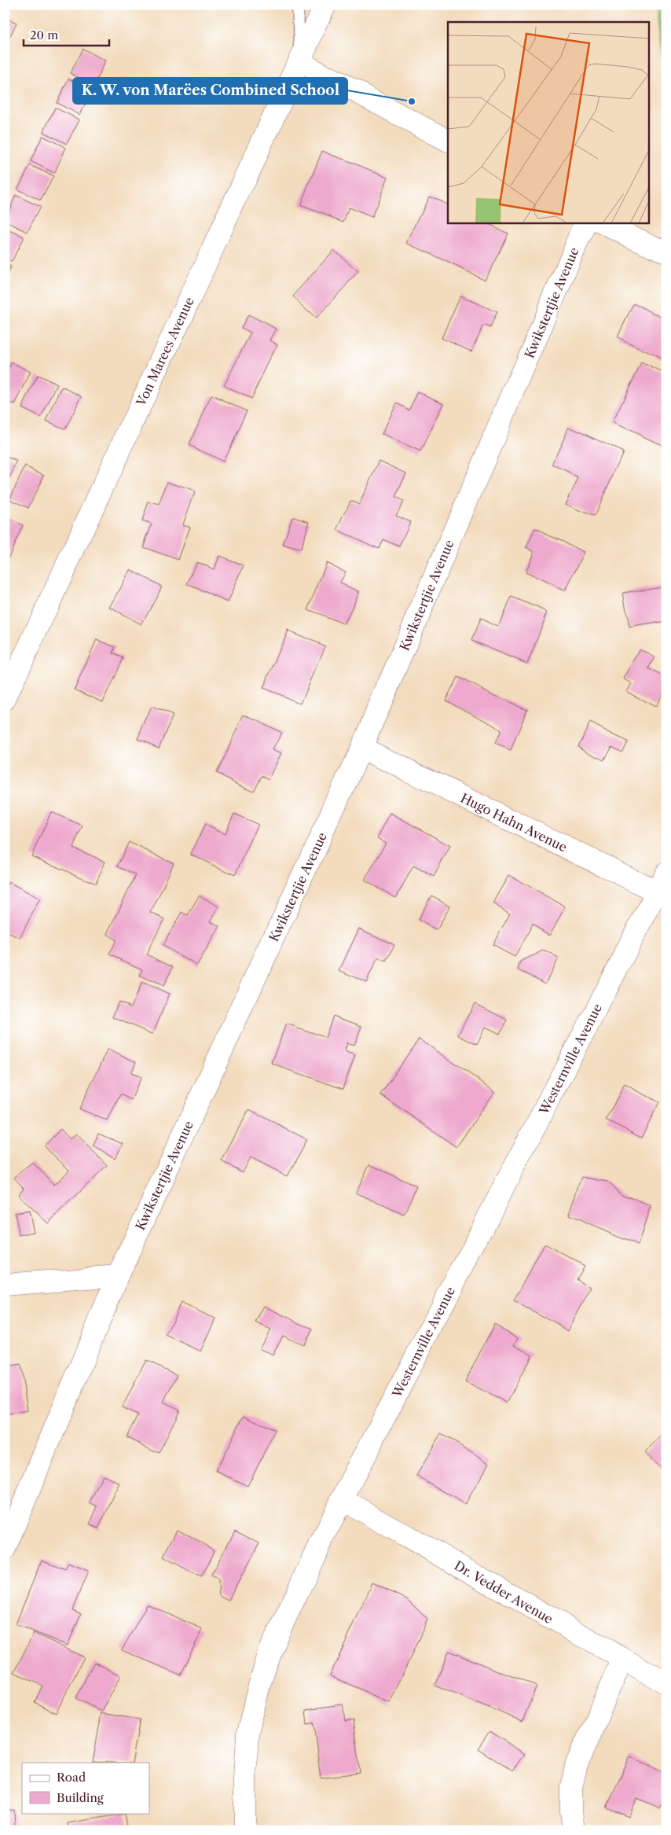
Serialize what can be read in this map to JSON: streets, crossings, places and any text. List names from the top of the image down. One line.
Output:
{"streets":{"street":["Kwikstertjie Avenue","Von Marees Avenue","Hugo Hahn Avenue","Westernville Avenue","Dr. Vedder Avenue"]},"crossings":[["Kwikstertjie Avenue","Hugo Hahn Avenue"],["Hugo Hahn Avenue","Westernville Avenue"],["Westernville Avenue","Dr. Vedder Avenue"]],"places":["K. W. von Marëes Combined School"],"legend":["Road","Building"],"scale_bar":"20 m"}
